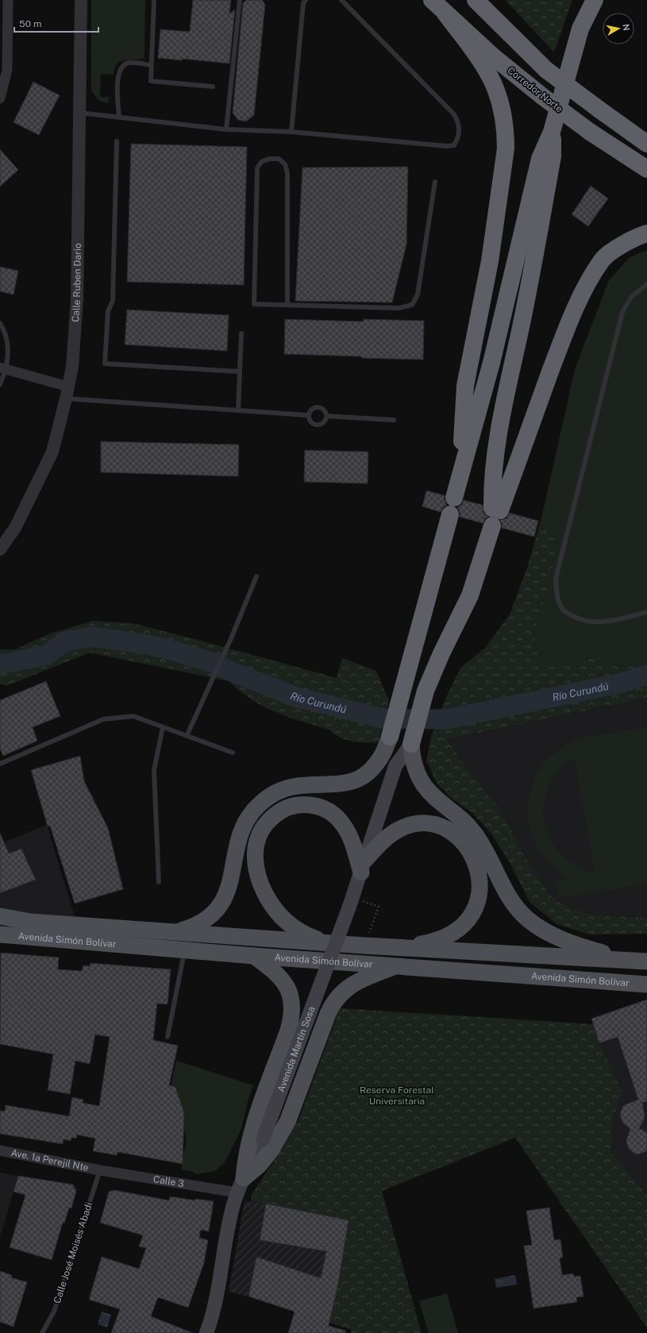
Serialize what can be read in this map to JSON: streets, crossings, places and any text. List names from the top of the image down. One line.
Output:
{"streets":{"highway":["Corredor Norte"],"main road":["Avenida Simón Bolívar","Avenida Martín Sosa"],"street":["Calle Ruben Dario","Ave. 1a Perejil Nte","Calle 3"],"lane":["Calle José Moisés Abadi"]},"crossings":[["Avenida Martín Sosa","Calle 3"],["Ave. 1a Perejil Nte","Calle 3"],["Ave. 1a Perejil Nte","Calle José Moisés Abadi"],["Calle 3","Calle José Moisés Abadi"]],"water":["Río Curundú"],"parks":["Reserva Forestal Universitaria"],"scale_bar":"50 m","north":"right"}
